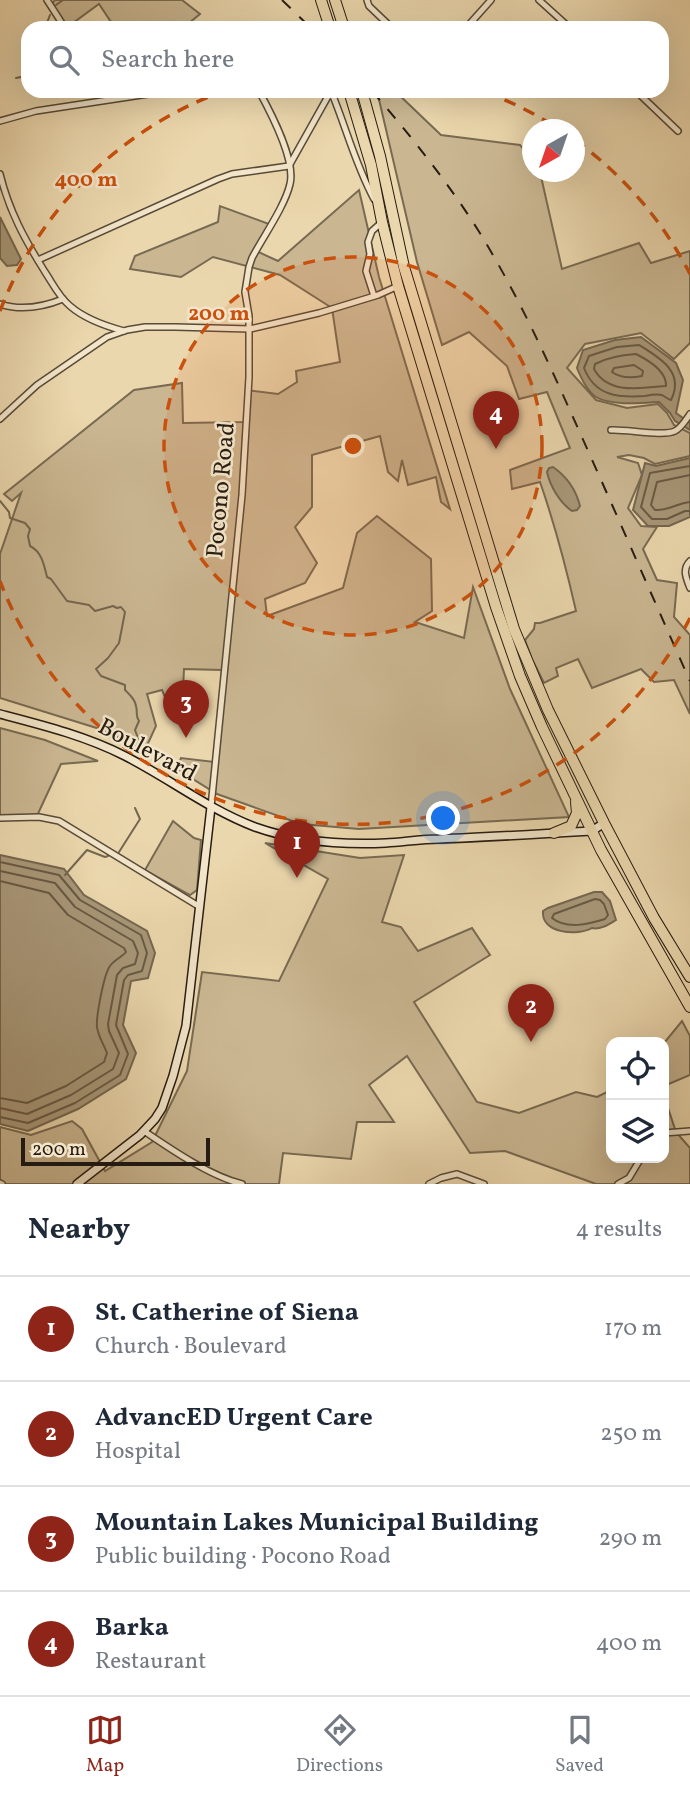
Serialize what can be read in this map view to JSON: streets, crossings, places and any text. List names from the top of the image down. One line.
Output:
{"streets":{"main road":["Pocono Road","Boulevard"]},"crossings":[["Pocono Road","Boulevard"]],"scale_bar":"200 m","north":"bottom left","page":{"search":"Search here","pins":["4","3","1","2"],"scale":"200 m","heading":["Nearby","4 results"],"list":[{"mark":"1","name":"St. Catherine of Siena","note":"Church · Boulevard","value":"170 m"},{"mark":"2","name":"AdvancED Urgent Care","note":"Hospital","value":"250 m"},{"mark":"3","name":"Mountain Lakes Municipal Building","note":"Public building · Pocono Road","value":"290 m"},{"mark":"4","name":"Barka","note":"Restaurant","value":"400 m"}],"nav":["Map","Directions","Saved"]},"rings":["400 m","200 m"]}
